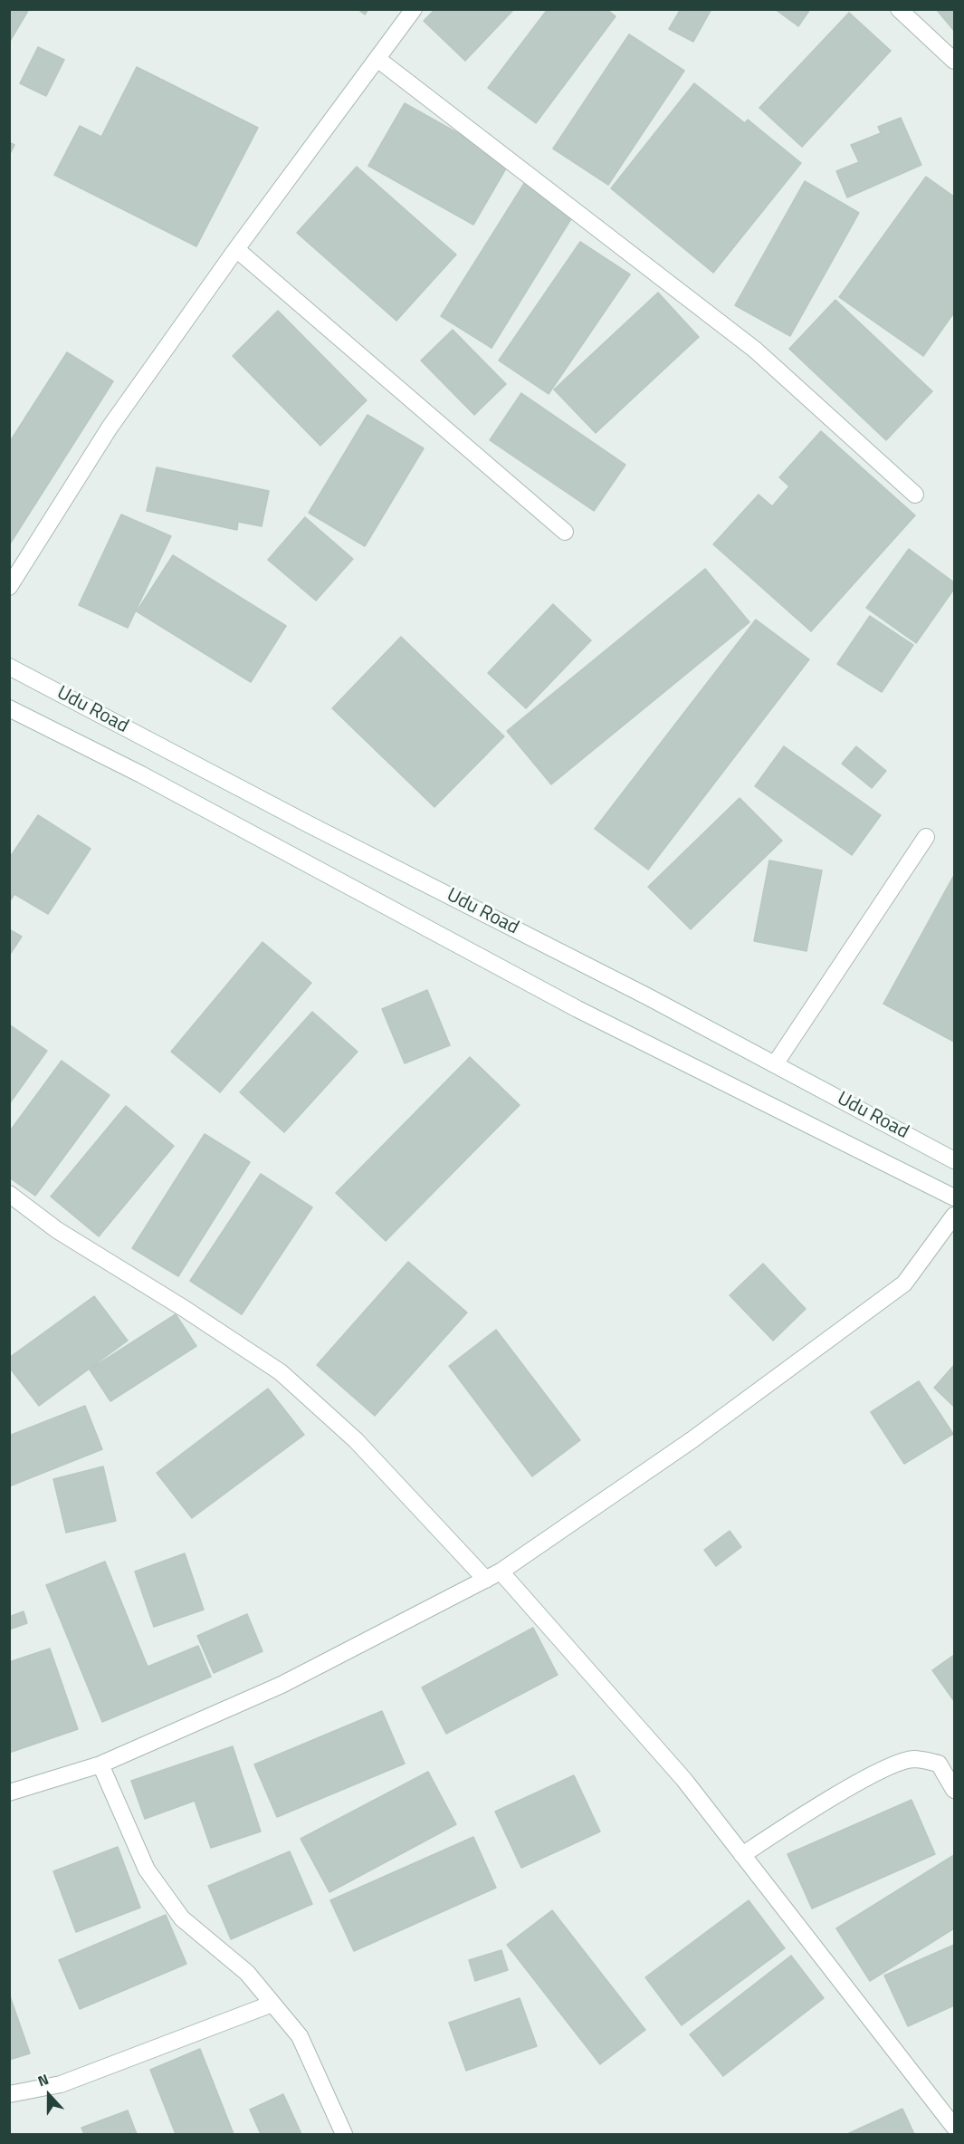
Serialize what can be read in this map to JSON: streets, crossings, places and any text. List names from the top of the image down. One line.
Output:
{"streets":{"street":["Udu Road"]},"north":"top"}
